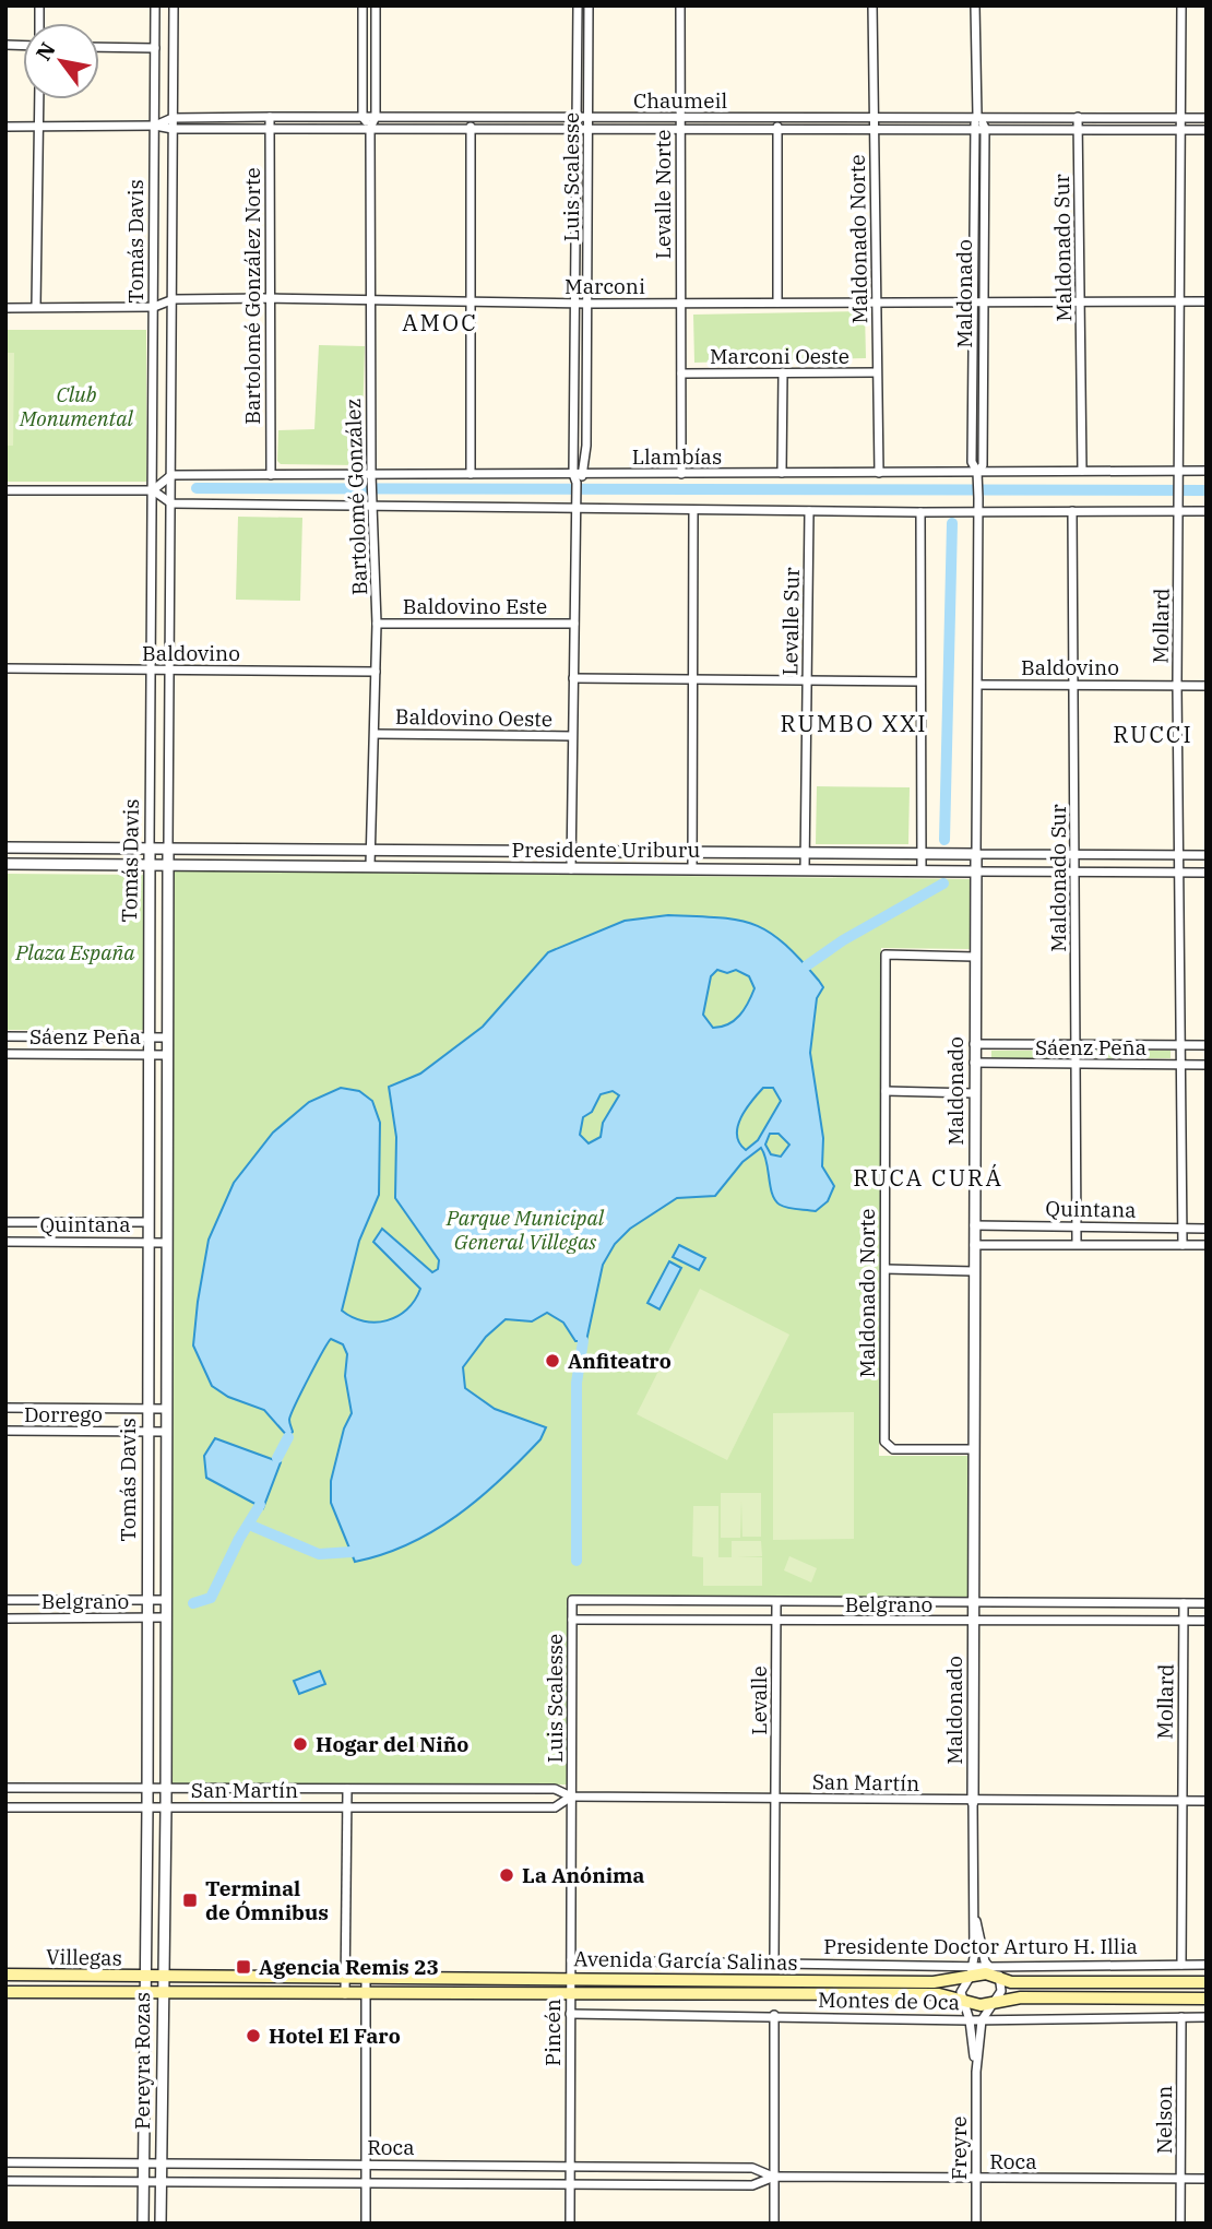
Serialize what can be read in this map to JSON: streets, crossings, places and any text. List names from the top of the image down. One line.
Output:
{"streets":{"main road":["Villegas","Avenida García Salinas"],"street":["Chaumeil","Luis Scalesse","Levalle Norte","Maldonado Norte","Tomás Davis","Maldonado Sur","Marconi","Maldonado","Bartolomé González Norte","Marconi Oeste","Llambías","Bartolomé González","Baldovino Este","Levalle Sur","Mollard","Baldovino","Baldovino Oeste","Presidente Uriburu","Sáenz Peña","Quintana","Dorrego","Belgrano","Levalle","San Martín","Presidente Doctor Arturo H. Illia","Montes de Oca","Pincén","Pereyra Rozas","Nelson","Roca","Freyre"]},"crossings":[["Chaumeil","Luis Scalesse"],["Chaumeil","Levalle Norte"],["Chaumeil","Maldonado Norte"],["Chaumeil","Tomás Davis"],["Chaumeil","Maldonado Sur"],["Chaumeil","Maldonado"],["Chaumeil","Bartolomé González Norte"],["Chaumeil","Bartolomé González"],["Chaumeil","Mollard"],["Luis Scalesse","Marconi"],["Luis Scalesse","Llambías"],["Luis Scalesse","Baldovino Este"],["Luis Scalesse","Baldovino Oeste"],["Luis Scalesse","Presidente Uriburu"],["Luis Scalesse","Belgrano"],["Luis Scalesse","San Martín"],["Luis Scalesse","Pincén"],["Levalle Norte","Marconi"],["Levalle Norte","Marconi Oeste"],["Levalle Norte","Llambías"],["Maldonado Norte","Marconi"],["Maldonado Norte","Maldonado"],["Maldonado Norte","Marconi Oeste"],["Maldonado Norte","Llambías"],["Tomás Davis","Marconi"],["Tomás Davis","Baldovino"],["Tomás Davis","Presidente Uriburu"],["Tomás Davis","Sáenz Peña"],["Tomás Davis","Quintana"],["Tomás Davis","Dorrego"],["Tomás Davis","Belgrano"],["Tomás Davis","San Martín"],["Tomás Davis","Pereyra Rozas"],["Maldonado Sur","Marconi"],["Maldonado Sur","Llambías"],["Maldonado Sur","Baldovino"],["Maldonado Sur","Presidente Uriburu"],["Maldonado Sur","Sáenz Peña"],["Maldonado Sur","Quintana"],["Marconi","Maldonado"],["Marconi","Bartolomé González Norte"],["Marconi","Bartolomé González"],["Marconi","Mollard"],["Maldonado","Llambías"],["Maldonado","Baldovino"],["Maldonado","Presidente Uriburu"],["Maldonado","Sáenz Peña"],["Maldonado","Quintana"],["Maldonado","Belgrano"],["Maldonado","San Martín"],["Llambías","Mollard"],["Bartolomé González","Baldovino Este"],["Bartolomé González","Baldovino"],["Bartolomé González","Baldovino Oeste"],["Bartolomé González","Presidente Uriburu"],["Levalle Sur","Presidente Uriburu"],["Mollard","Baldovino"],["Mollard","Presidente Uriburu"],["Mollard","Sáenz Peña"],["Mollard","Quintana"],["Mollard","Belgrano"],["Mollard","San Martín"],["Belgrano","Levalle"],["Levalle","San Martín"],["Levalle","Presidente Doctor Arturo H. Illia"],["San Martín","Pincén"],["San Martín","Pereyra Rozas"],["Presidente Doctor Arturo H. Illia","Avenida García Salinas"],["Presidente Doctor Arturo H. Illia","Pincén"],["Presidente Doctor Arturo H. Illia","Freyre"],["Villegas","Avenida García Salinas"],["Villegas","Pereyra Rozas"],["Avenida García Salinas","Pincén"],["Avenida García Salinas","Pereyra Rozas"],["Avenida García Salinas","Freyre"],["Montes de Oca","Pincén"],["Montes de Oca","Nelson"],["Montes de Oca","Freyre"],["Pincén","Roca"],["Pereyra Rozas","Roca"],["Nelson","Roca"],["Roca","Freyre"]],"districts":["AMOC","RUMBO XXI","RUCCI","RUCA CURÁ"],"parks":["Club Monumental","Plaza España","Parque Municipal General Villegas"],"places":{"other":["Anfiteatro","Hogar del Niño","La Anónima","Hotel El Faro"],"transit":["Terminal de Ómnibus","Agencia Remis 23"]},"north":"top left"}
